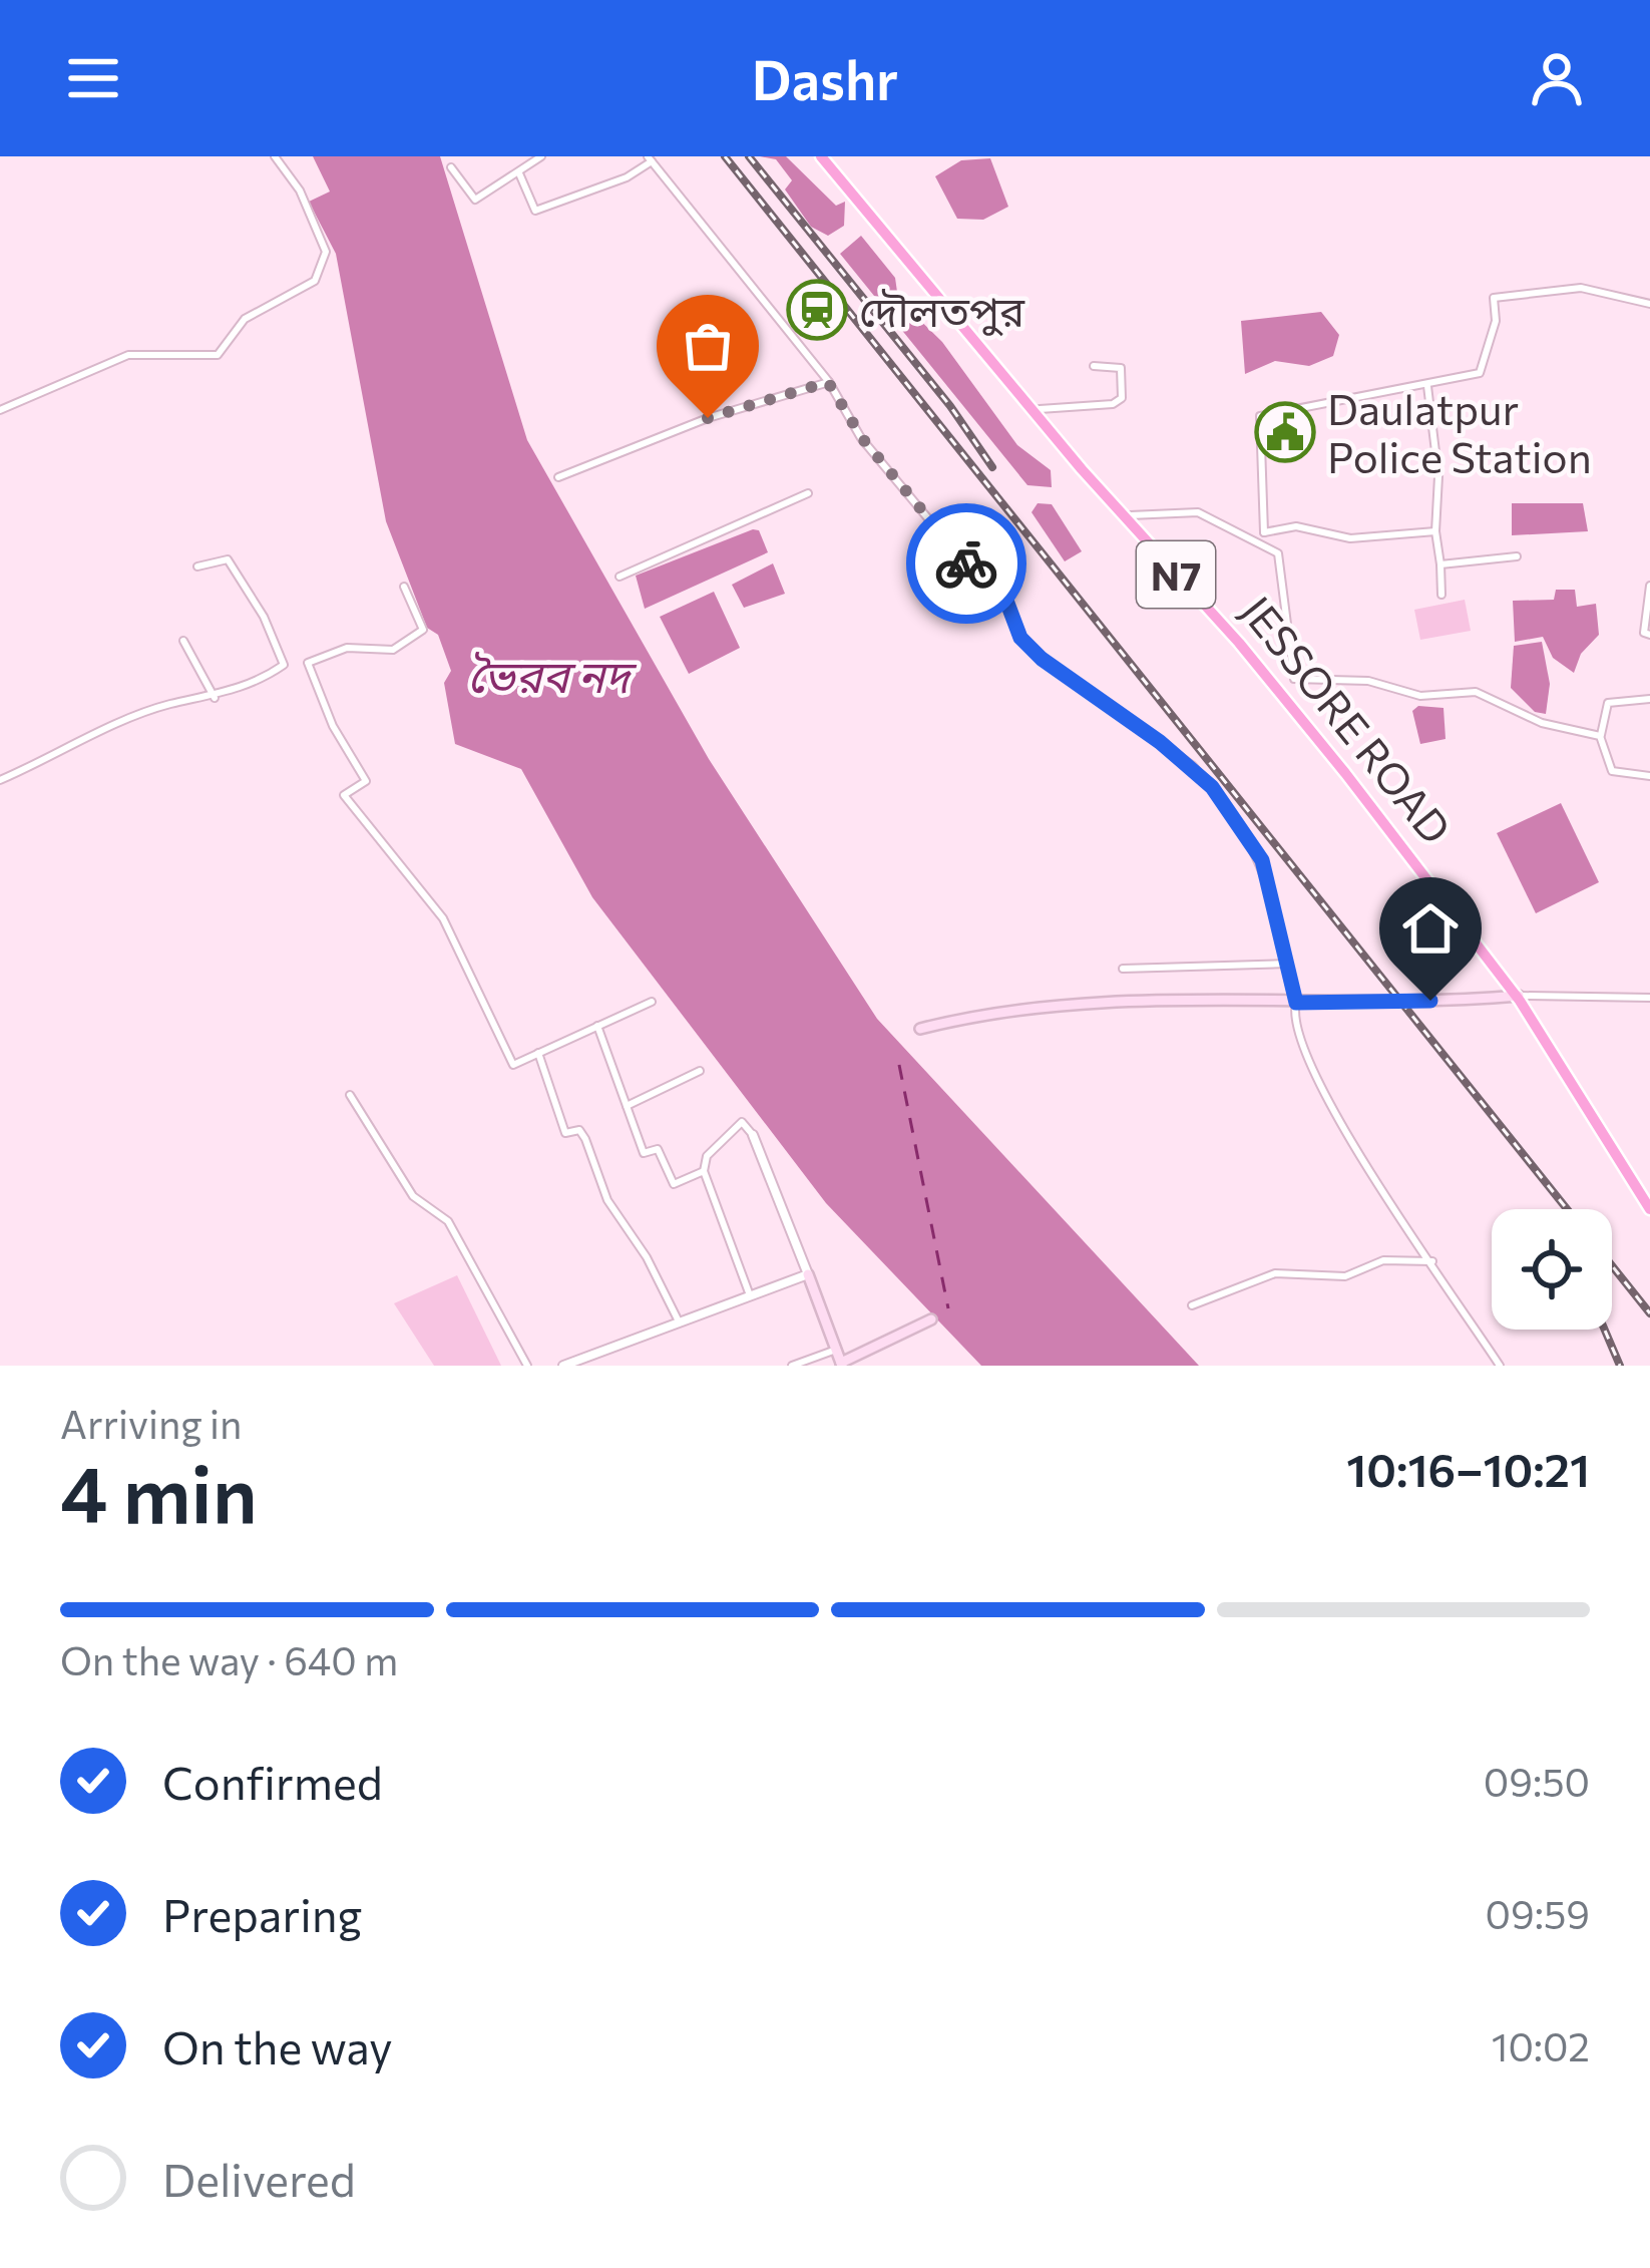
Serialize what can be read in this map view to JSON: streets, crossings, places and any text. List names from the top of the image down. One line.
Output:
{"streets":{"highway":["N7","JESSORE ROAD"]},"water":["ভৈরব নদ"],"places":{"station":["দৌলতপুর"],"public building":["Daulatpur Police Station"]},"page":{"header":"Dashr","heading":["4 min","Arriving in","10:16–10:21"],"bar":"On the way · 640 m","list":[["Confirmed","09:50"],["Preparing","09:59"],["On the way","10:02"],"Delivered"]}}
